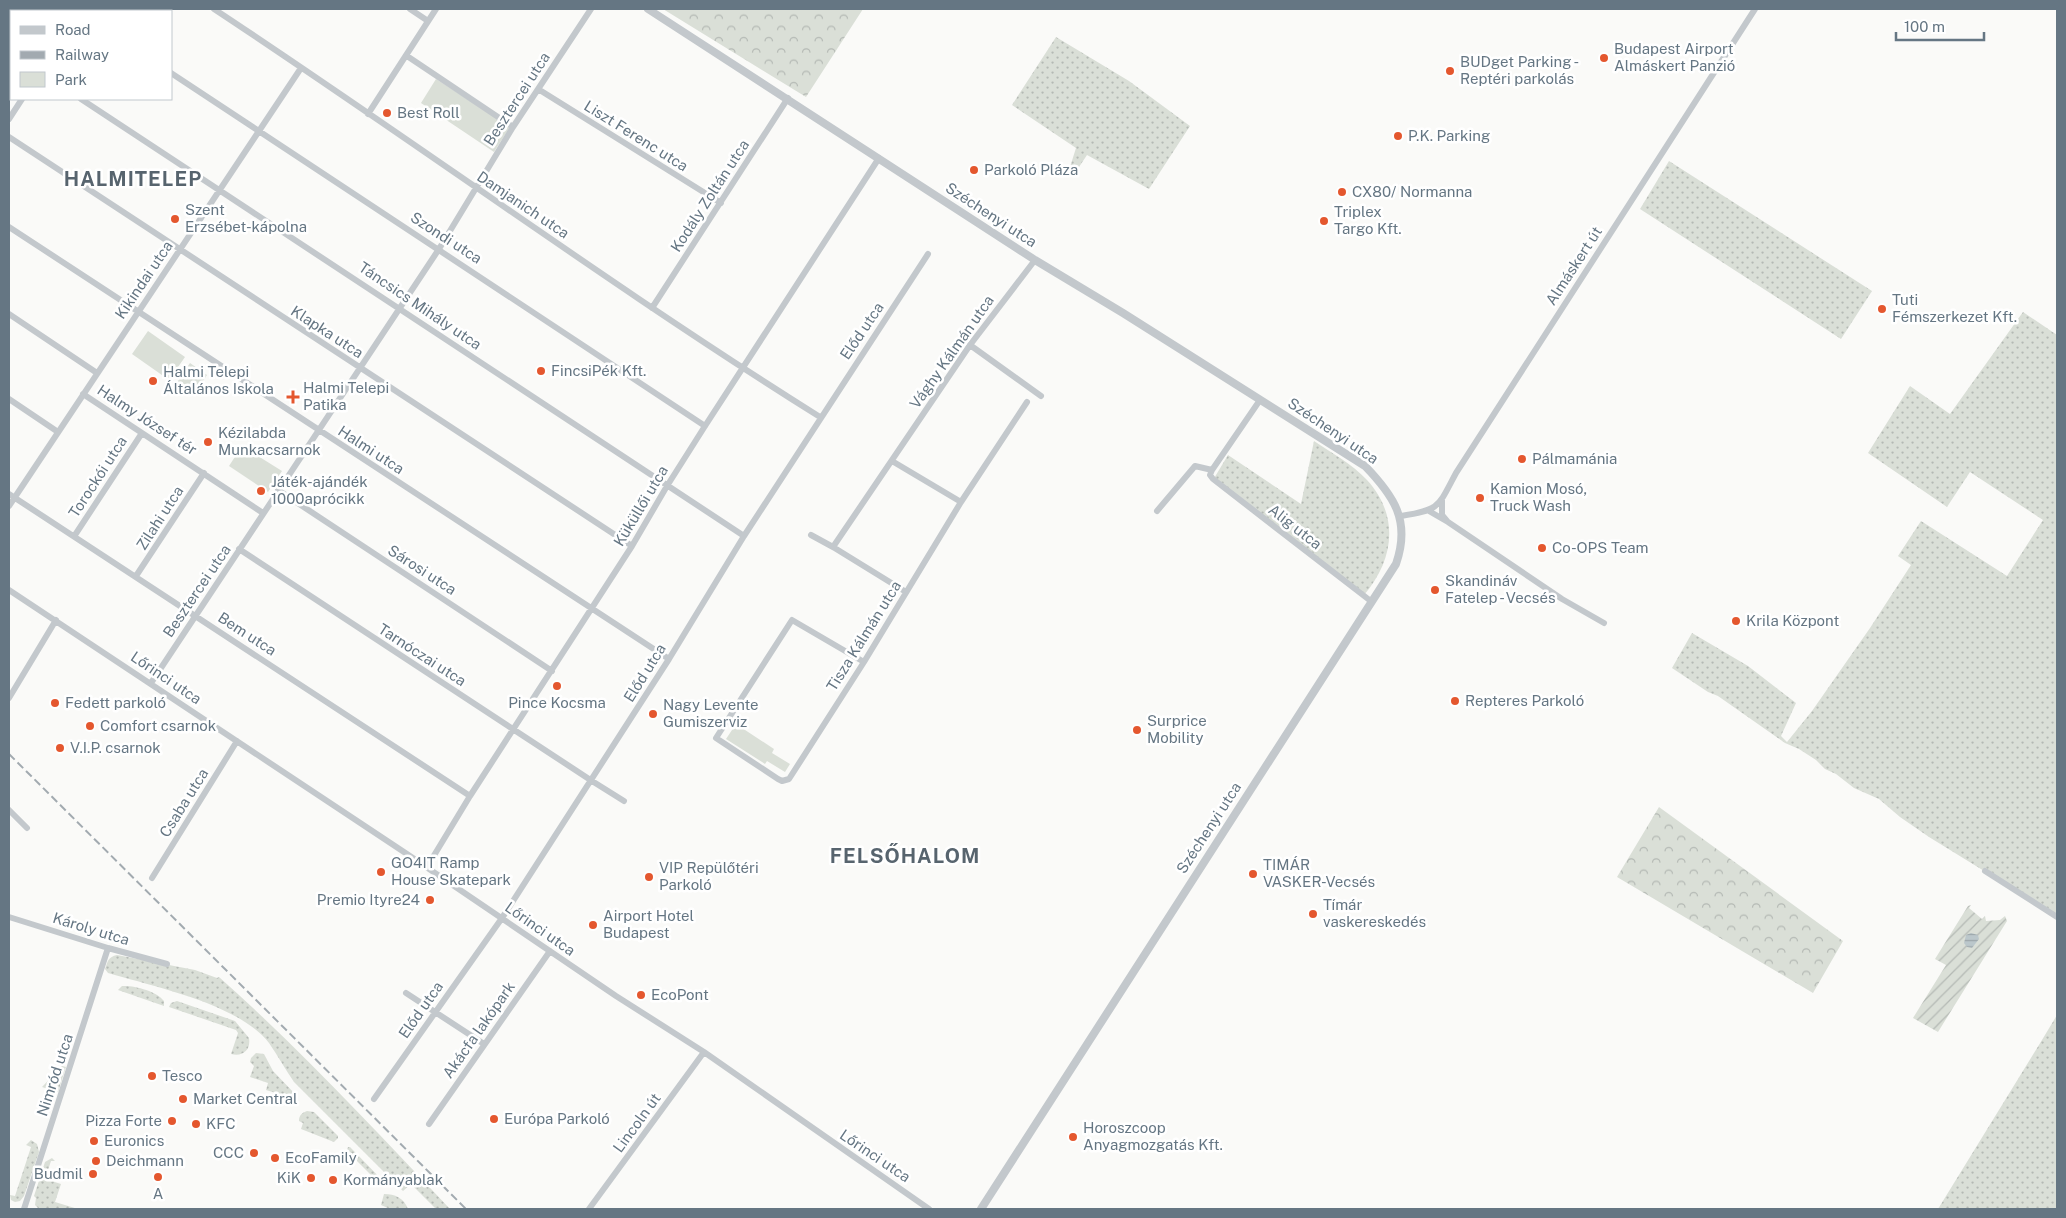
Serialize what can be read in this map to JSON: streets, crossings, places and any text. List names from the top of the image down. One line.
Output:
{"streets":{"street":["Besztercei utca","Liszt Ferenc utca","Kodály Zoltán utca","Damjanich utca","Széchenyi utca","Szondi utca","Almáskert út","Kikindai utca","Táncsics Mihály utca","Előd utca","Klapka utca","Vághy Kálmán utca","Halmy József tér","Halmi utca","Torockói utca","Küküllői utca","Zilahi utca","Alig utca","Sárosi utca","Bem utca","Tisza Kálmán utca","Tarnóczai utca","Lőrinci utca","Csaba utca","Károly utca","Akácfa lakópark","Nimród utca","Lincoln út"]},"crossings":[["Besztercei utca","Liszt Ferenc utca"],["Besztercei utca","Damjanich utca"],["Besztercei utca","Szondi utca"],["Besztercei utca","Táncsics Mihály utca"],["Besztercei utca","Klapka utca"],["Besztercei utca","Halmy József tér"],["Besztercei utca","Halmi utca"],["Besztercei utca","Bem utca"],["Besztercei utca","Tarnóczai utca"],["Besztercei utca","Lőrinci utca"],["Liszt Ferenc utca","Kodály Zoltán utca"],["Kodály Zoltán utca","Damjanich utca"],["Kodály Zoltán utca","Széchenyi utca"],["Damjanich utca","Kikindai utca"],["Damjanich utca","Előd utca"],["Damjanich utca","Küküllői utca"],["Széchenyi utca","Vághy Kálmán utca"],["Széchenyi utca","Küküllői utca"],["Széchenyi utca","Alig utca"],["Szondi utca","Kikindai utca"],["Szondi utca","Küküllői utca"],["Kikindai utca","Táncsics Mihály utca"],["Kikindai utca","Klapka utca"],["Kikindai utca","Halmy József tér"],["Kikindai utca","Halmi utca"],["Kikindai utca","Bem utca"],["Táncsics Mihály utca","Előd utca"],["Táncsics Mihály utca","Küküllői utca"],["Előd utca","Halmi utca"],["Előd utca","Tarnóczai utca"],["Előd utca","Lőrinci utca"],["Klapka utca","Küküllői utca"],["Halmy József tér","Torockói utca"],["Halmy József tér","Zilahi utca"],["Halmi utca","Küküllői utca"],["Torockói utca","Bem utca"],["Küküllői utca","Sárosi utca"],["Küküllői utca","Bem utca"],["Küküllői utca","Tarnóczai utca"],["Küküllői utca","Lőrinci utca"],["Zilahi utca","Bem utca"],["Lőrinci utca","Csaba utca"],["Lőrinci utca","Akácfa lakópark"],["Lőrinci utca","Lincoln út"],["Károly utca","Nimród utca"]],"districts":["HALMITELEP","FELSŐHALOM"],"places":{"other":["Budapest Airport Almáskert Panzió","BUDget Parking - Reptéri parkolás","Best Roll","P.K. Parking","Parkoló Pláza","CX80/ Normanna","Szent Erzsébet-kápolna","Triplex Targo Kft.","Tuti Fémszerkezet Kft.","FincsiPék Kft.","Halmi Telepi Általános Iskola","Kézilabda Munkacsarnok","Pálmamánia","Játék-ajándék 1000aprócikk","Kamion Mosó, Truck Wash","Co-OPS Team","Skandináv Fatelep - Vecsés","Krila Központ","Pince Kocsma","Repteres Parkoló","Fedett parkoló","Nagy Levente Gumiszerviz","Comfort csarnok","Surprice Mobility","V.I.P. csarnok","GO4IT Ramp House Skatepark","TIMÁR VASKER-Vecsés","VIP Repülőtéri Parkoló","Premio Ityre24","Tímár vaskereskedés","Airport Hotel Budapest","EcoPont","Tesco","Market Central","Európa Parkoló","Pizza Forte","KFC","Horoszcoop Anyagmozgatás Kft.","Euronics","CCC","EcoFamily","Deichmann","Budmil","A","KiK","Kormányablak"],"health":["Halmi Telepi Patika"]},"legend":["Road","Railway","Park"],"scale_bar":"100 m"}
